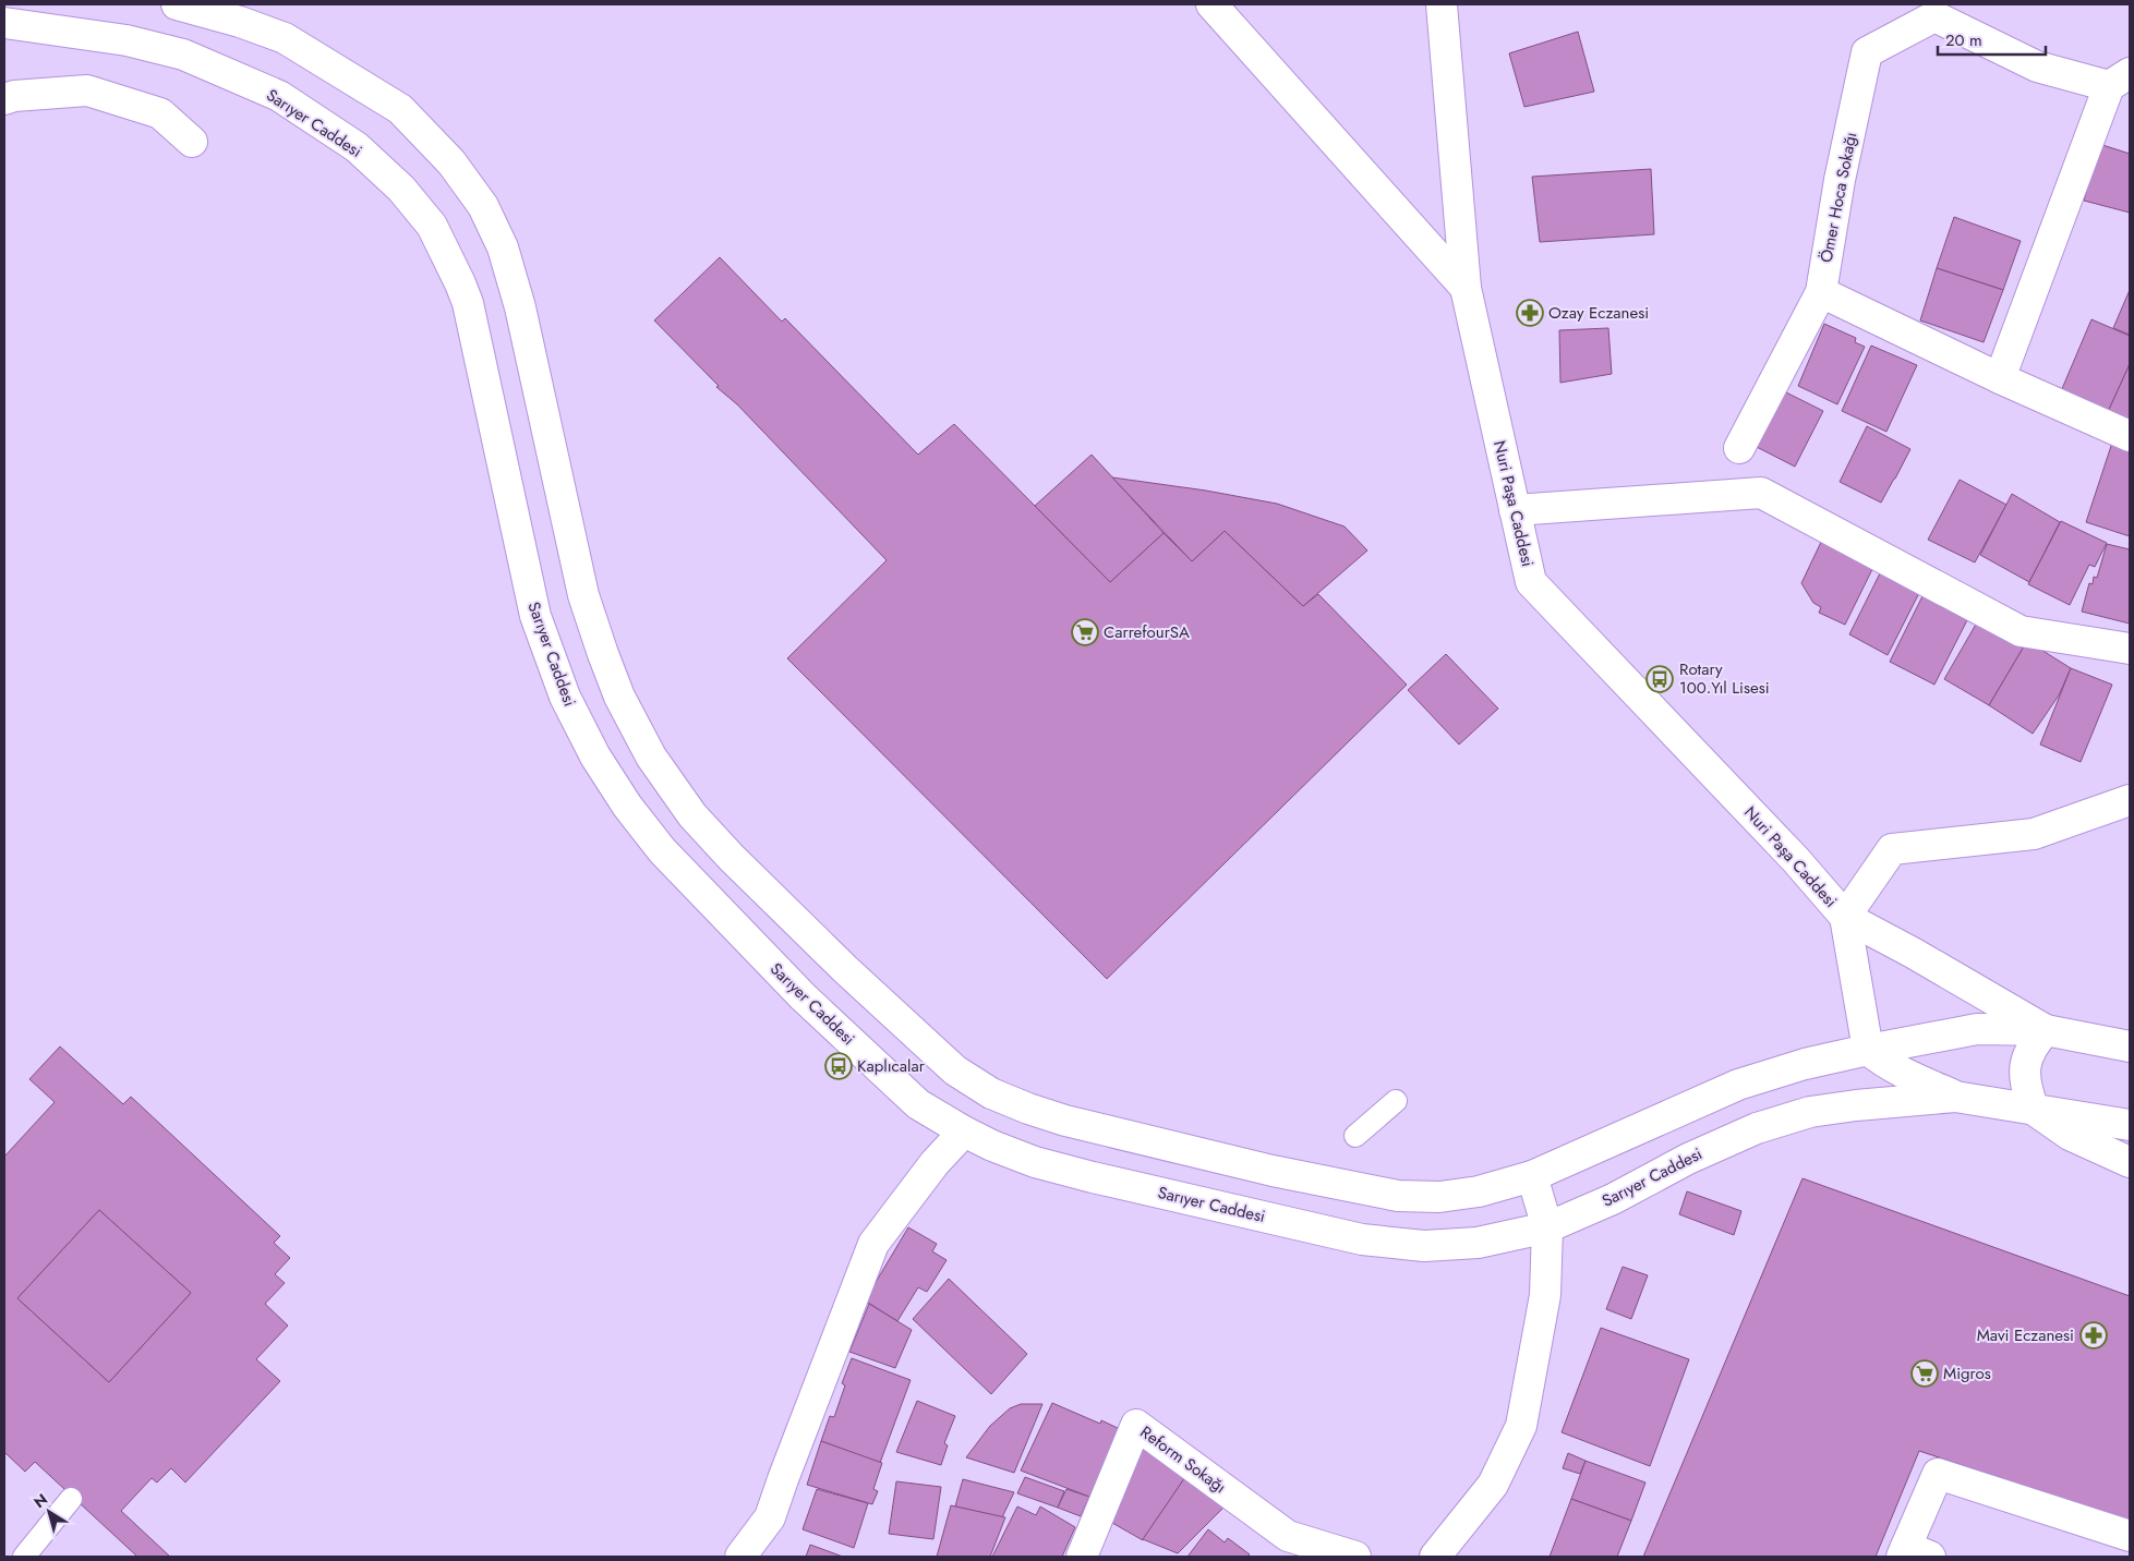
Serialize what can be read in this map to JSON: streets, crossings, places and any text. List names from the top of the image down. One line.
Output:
{"streets":{"street":["Sarıyer Caddesi","Ömer Hoca Sokağı","Nuri Paşa Caddesi","Reform Sokağı"]},"places":{"pharmacy":["Ozay Eczanesi","Mavi Eczanesi"],"supermarket":["CarrefourSA","Migros"],"bus stop":["Rotary 100.Yıl Lisesi","Kaplıcalar"]},"scale_bar":"20 m","north":"top left"}
